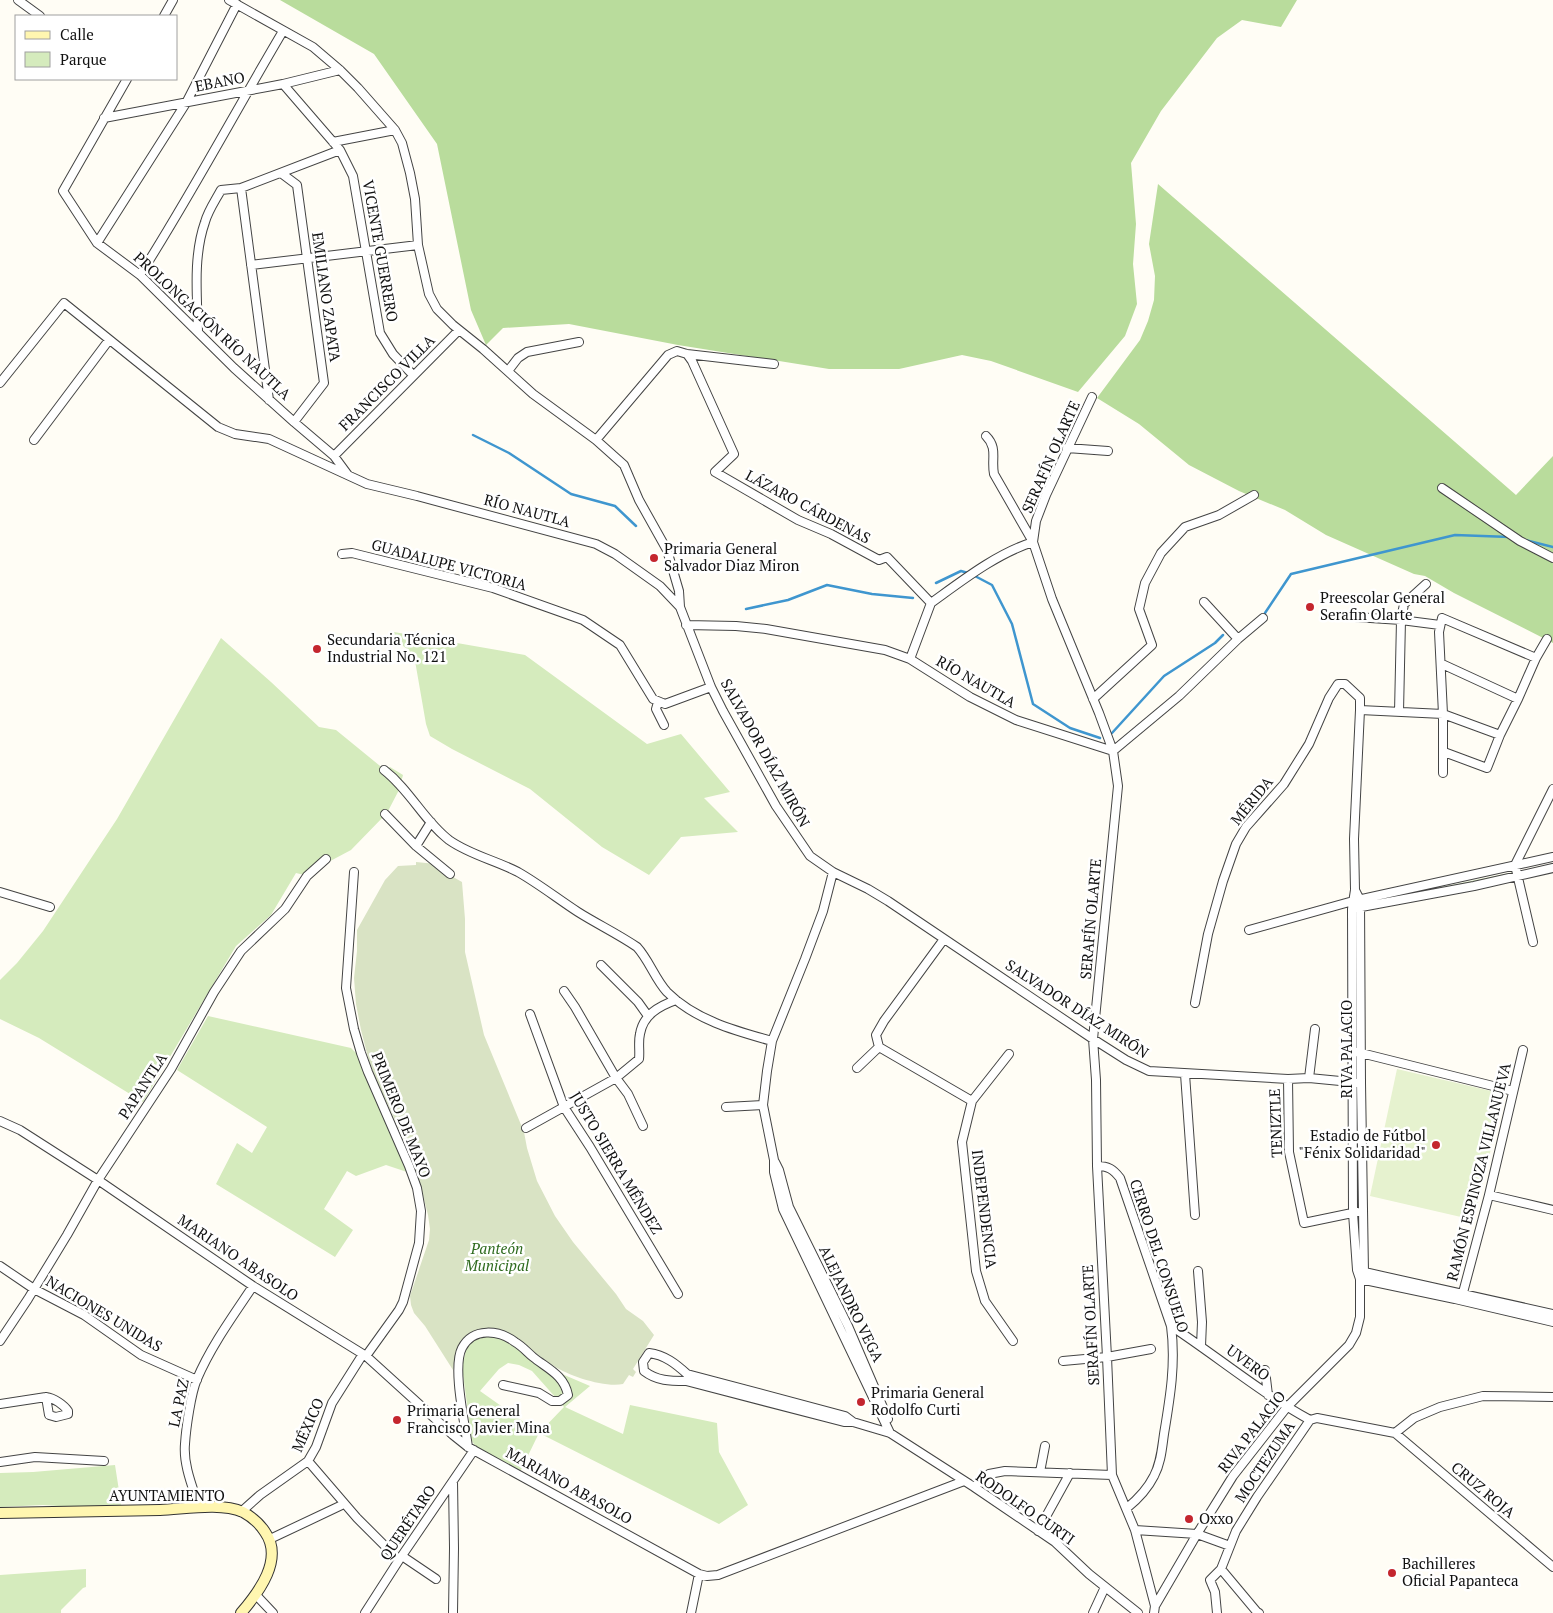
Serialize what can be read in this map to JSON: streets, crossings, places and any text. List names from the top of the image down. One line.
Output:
{"streets":{"street":["EBANO","VICENTE GUERRERO","EMILIANO ZAPATA","PROLONGACIÓN RÍO NAUTLA","FRANCISCO VILLA","SERAFÍN OLARTE","LÁZARO CÁRDENAS","RÍO NAUTLA","GUADALUPE VICTORIA","SALVADOR DÍAZ MIRÓN","MÉRIDA","RIVA PALACIO","PAPANTLA","PRIMERO DE MAYO","TENIZTLE","JUSTO SIERRA MÉNDEZ","RAMÓN ESPINOZA VILLANUEVA","INDEPENDENCIA","CERRO DEL CONSUELO","MARIANO ABASOLO","ALEJANDRO VEGA","NACIONES UNIDAS","UVERO","LA PAZ","MÉXICO","MOCTEZUMA","CRUZ ROJA","AYUNTAMIENTO","RODOLFO CURTI","QUERÉTARO"]},"crossings":[["EBANO","VICENTE GUERRERO"],["EBANO","PROLONGACIÓN RÍO NAUTLA"],["EBANO","SALVADOR DÍAZ MIRÓN"],["VICENTE GUERRERO","FRANCISCO VILLA"],["EMILIANO ZAPATA","PROLONGACIÓN RÍO NAUTLA"],["PROLONGACIÓN RÍO NAUTLA","FRANCISCO VILLA"],["PROLONGACIÓN RÍO NAUTLA","RÍO NAUTLA"],["FRANCISCO VILLA","SALVADOR DÍAZ MIRÓN"],["SERAFÍN OLARTE","RÍO NAUTLA"],["SERAFÍN OLARTE","SALVADOR DÍAZ MIRÓN"],["SERAFÍN OLARTE","RIVA PALACIO"],["SERAFÍN OLARTE","CERRO DEL CONSUELO"],["RÍO NAUTLA","SALVADOR DÍAZ MIRÓN"],["SALVADOR DÍAZ MIRÓN","RIVA PALACIO"],["SALVADOR DÍAZ MIRÓN","TENIZTLE"],["SALVADOR DÍAZ MIRÓN","ALEJANDRO VEGA"],["MÉRIDA","RIVA PALACIO"],["RIVA PALACIO","TENIZTLE"],["RIVA PALACIO","UVERO"],["PAPANTLA","MARIANO ABASOLO"],["PAPANTLA","NACIONES UNIDAS"],["PRIMERO DE MAYO","MARIANO ABASOLO"],["PRIMERO DE MAYO","MÉXICO"],["CERRO DEL CONSUELO","UVERO"],["MARIANO ABASOLO","LA PAZ"],["MARIANO ABASOLO","MÉXICO"],["MARIANO ABASOLO","QUERÉTARO"],["ALEJANDRO VEGA","RODOLFO CURTI"],["NACIONES UNIDAS","LA PAZ"],["UVERO","MOCTEZUMA"],["LA PAZ","AYUNTAMIENTO"],["MÉXICO","AYUNTAMIENTO"],["MOCTEZUMA","CRUZ ROJA"]],"parks":["Panteón Municipal"],"places":["Primaria General Salvador Diaz Miron","Preescolar General Serafin Olarte","Secundaria Técnica Industrial No. 121","Estadio de Fútbol \"Fénix Solidaridad\"","Primaria General Rodolfo Curti","Primaria General Francisco Javier Mina","Oxxo","Bachilleres Oficial Papanteca"],"legend":["Calle","Parque"]}
